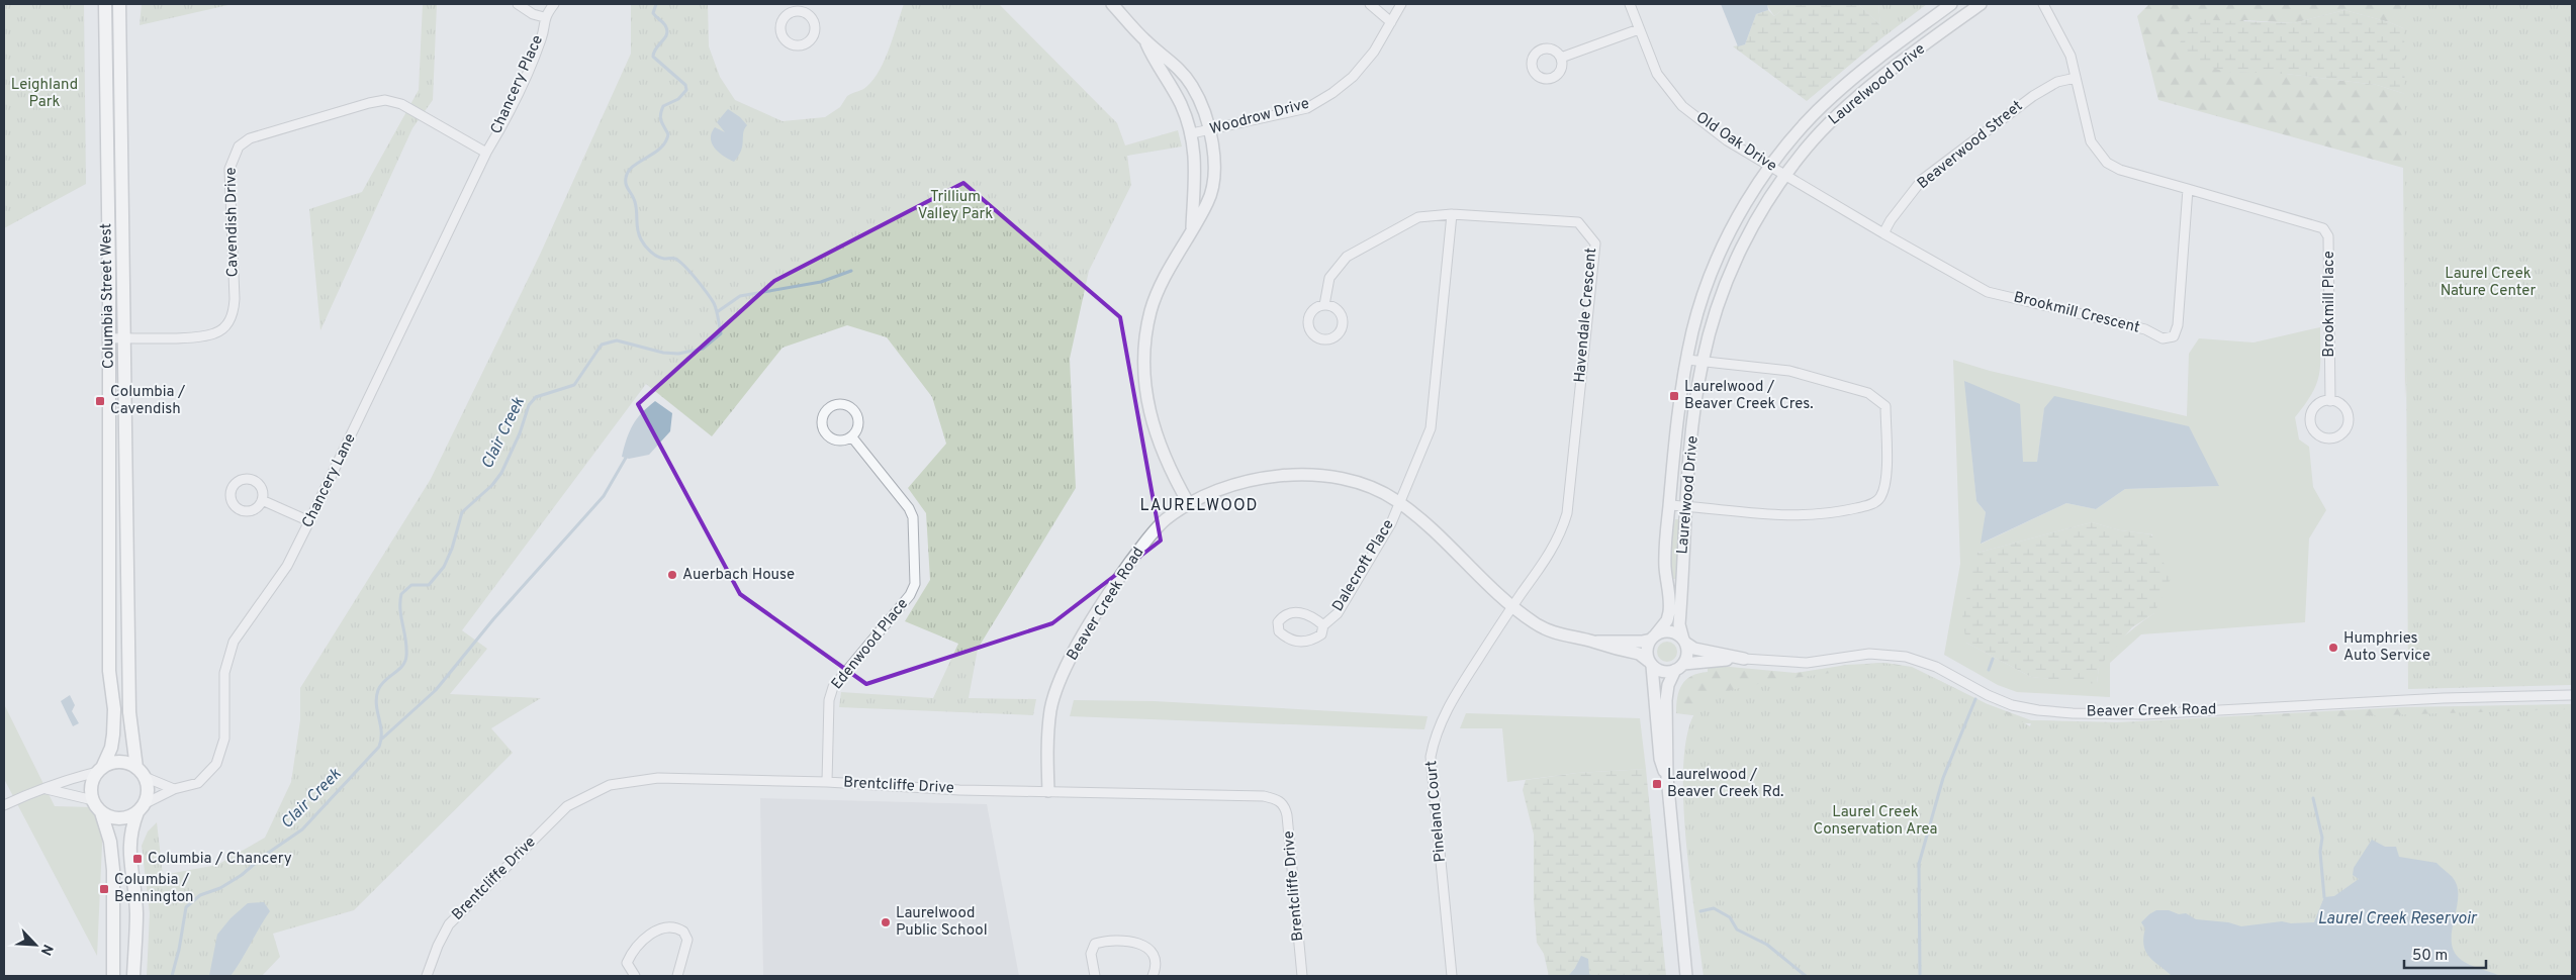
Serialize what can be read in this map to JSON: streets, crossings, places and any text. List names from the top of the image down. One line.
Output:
{"streets":{"main road":["Columbia Street West"],"street":["Chancery Place","Laurelwood Drive","Woodrow Drive","Old Oak Drive","Beaverwood Street","Cavendish Drive","Brookmill Place","Brookmill Crescent","Havendale Crescent","Chancery Lane","Dalecroft Place","Beaver Creek Road","Edenwood Place","Brentcliffe Drive","Pineland Court"]},"crossings":[["Chancery Place","Cavendish Drive"],["Chancery Place","Chancery Lane"],["Laurelwood Drive","Old Oak Drive"],["Laurelwood Drive","Brookmill Crescent"],["Laurelwood Drive","Beaver Creek Road"],["Old Oak Drive","Brookmill Crescent"],["Beaverwood Street","Brookmill Crescent"],["Cavendish Drive","Columbia Street West"],["Cavendish Drive","Chancery Lane"],["Columbia Street West","Chancery Lane"],["Brookmill Place","Brookmill Crescent"],["Havendale Crescent","Beaver Creek Road"],["Havendale Crescent","Pineland Court"],["Dalecroft Place","Beaver Creek Road"],["Beaver Creek Road","Brentcliffe Drive"],["Beaver Creek Road","Pineland Court"],["Edenwood Place","Brentcliffe Drive"]],"districts":["LAURELWOOD"],"water":["Clair Creek","Laurel Creek Reservoir"],"parks":["Leighland Park","Trillium Valley Park","Laurel Creek Nature Center","Laurel Creek Conservation Area"],"places":{"transit":["Laurelwood / Beaver Creek Cres.","Columbia / Cavendish","Laurelwood / Beaver Creek Rd.","Columbia / Chancery","Columbia / Bennington"],"other":["Auerbach House","Humphries Auto Service","Laurelwood Public School"]},"scale_bar":"50 m","north":"bottom right"}
